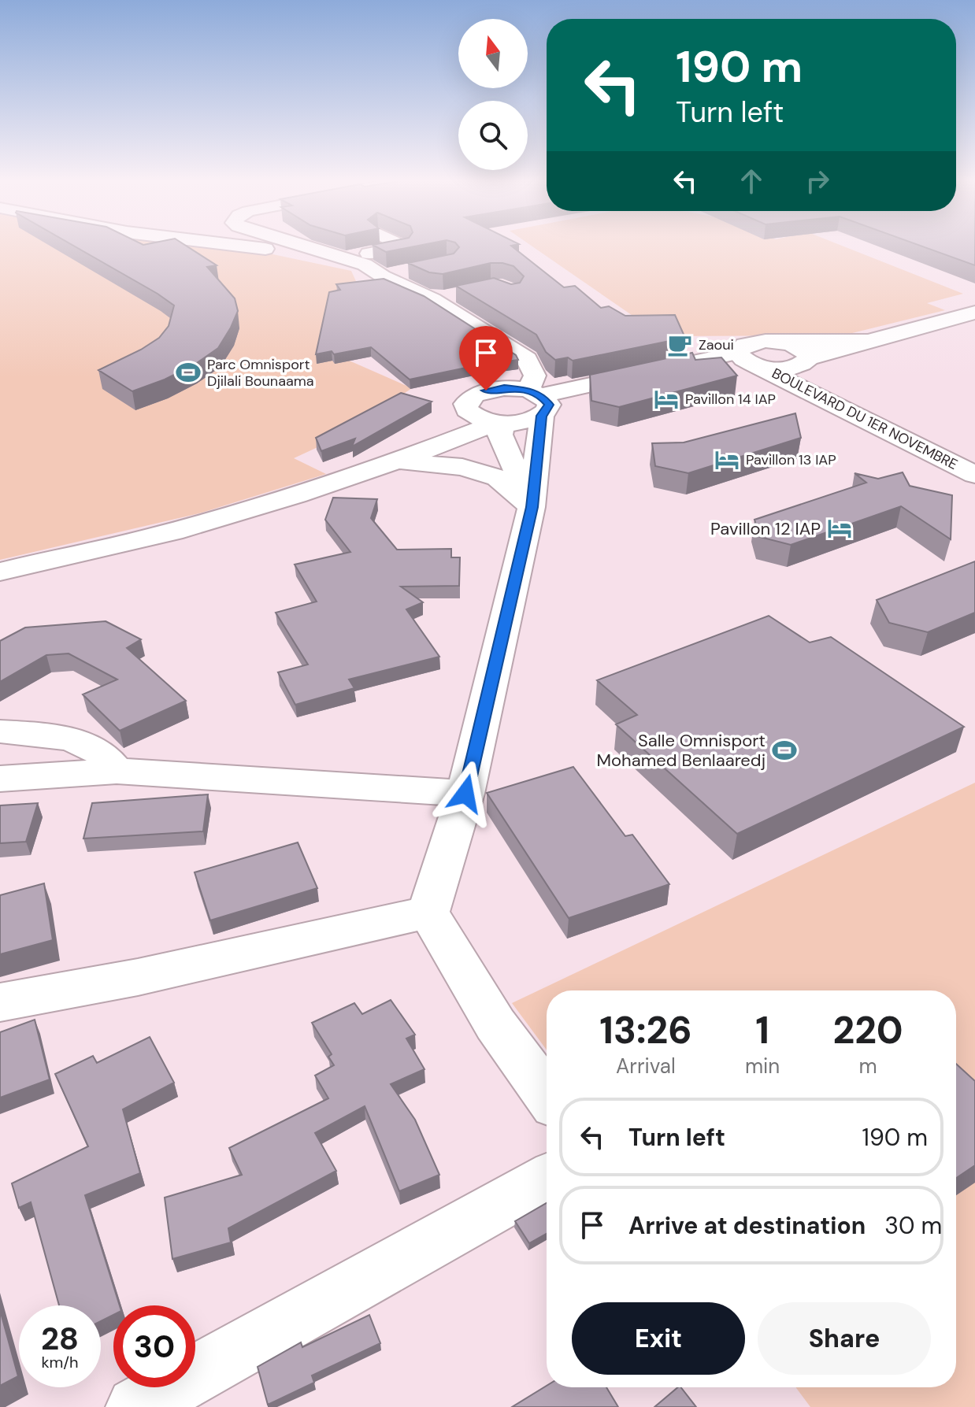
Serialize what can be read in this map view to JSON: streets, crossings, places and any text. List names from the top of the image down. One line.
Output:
{"streets":{"street":["BOULEVARD DU 1ER NOVEMBRE"]},"places":{"cafe":["Zaoui"],"sports":["Parc Omnisport Djilali Bounaama","Salle Omnisport Mohamed Benlaaredj"],"hotel":["Pavillon 14 IAP","Pavillon 13 IAP","Pavillon 12 IAP"]},"north":"top","page":{"turn":["190 m","Turn left"],"eta":["13:26","Arrival","1","min","220","m"],"list":[{"name":"Turn left","value":"190 m"},{"name":"Arrive at destination","value":"30 m"}],"buttons":["Exit","Share"],"speed":"28 km/h","limit":"30"}}
